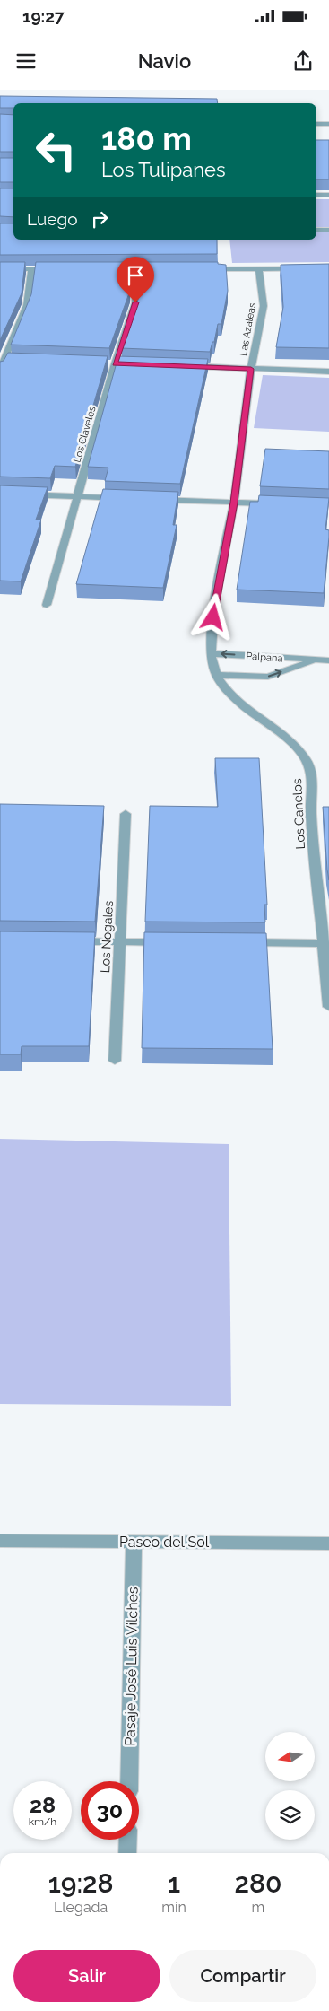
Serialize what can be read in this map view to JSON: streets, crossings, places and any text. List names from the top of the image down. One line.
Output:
{"streets":{"street":["Las Azaleas","Los Claveles","Palpana","Los Canelos","Los Nogales","Paseo del Sol","Pasaje José Luis Vilches"]},"crossings":[["Las Azaleas","Los Canelos"],["Palpana","Los Canelos"],["Paseo del Sol","Pasaje José Luis Vilches"]],"north":"left","page":{"status":"19:27","header":"Navio","turn":["180 m","Los Tulipanes"],"then":"Luego","speed":"28 km/h","limit":"30","eta":["19:28","Llegada","1","min","280","m"],"buttons":["Salir","Compartir"]}}
